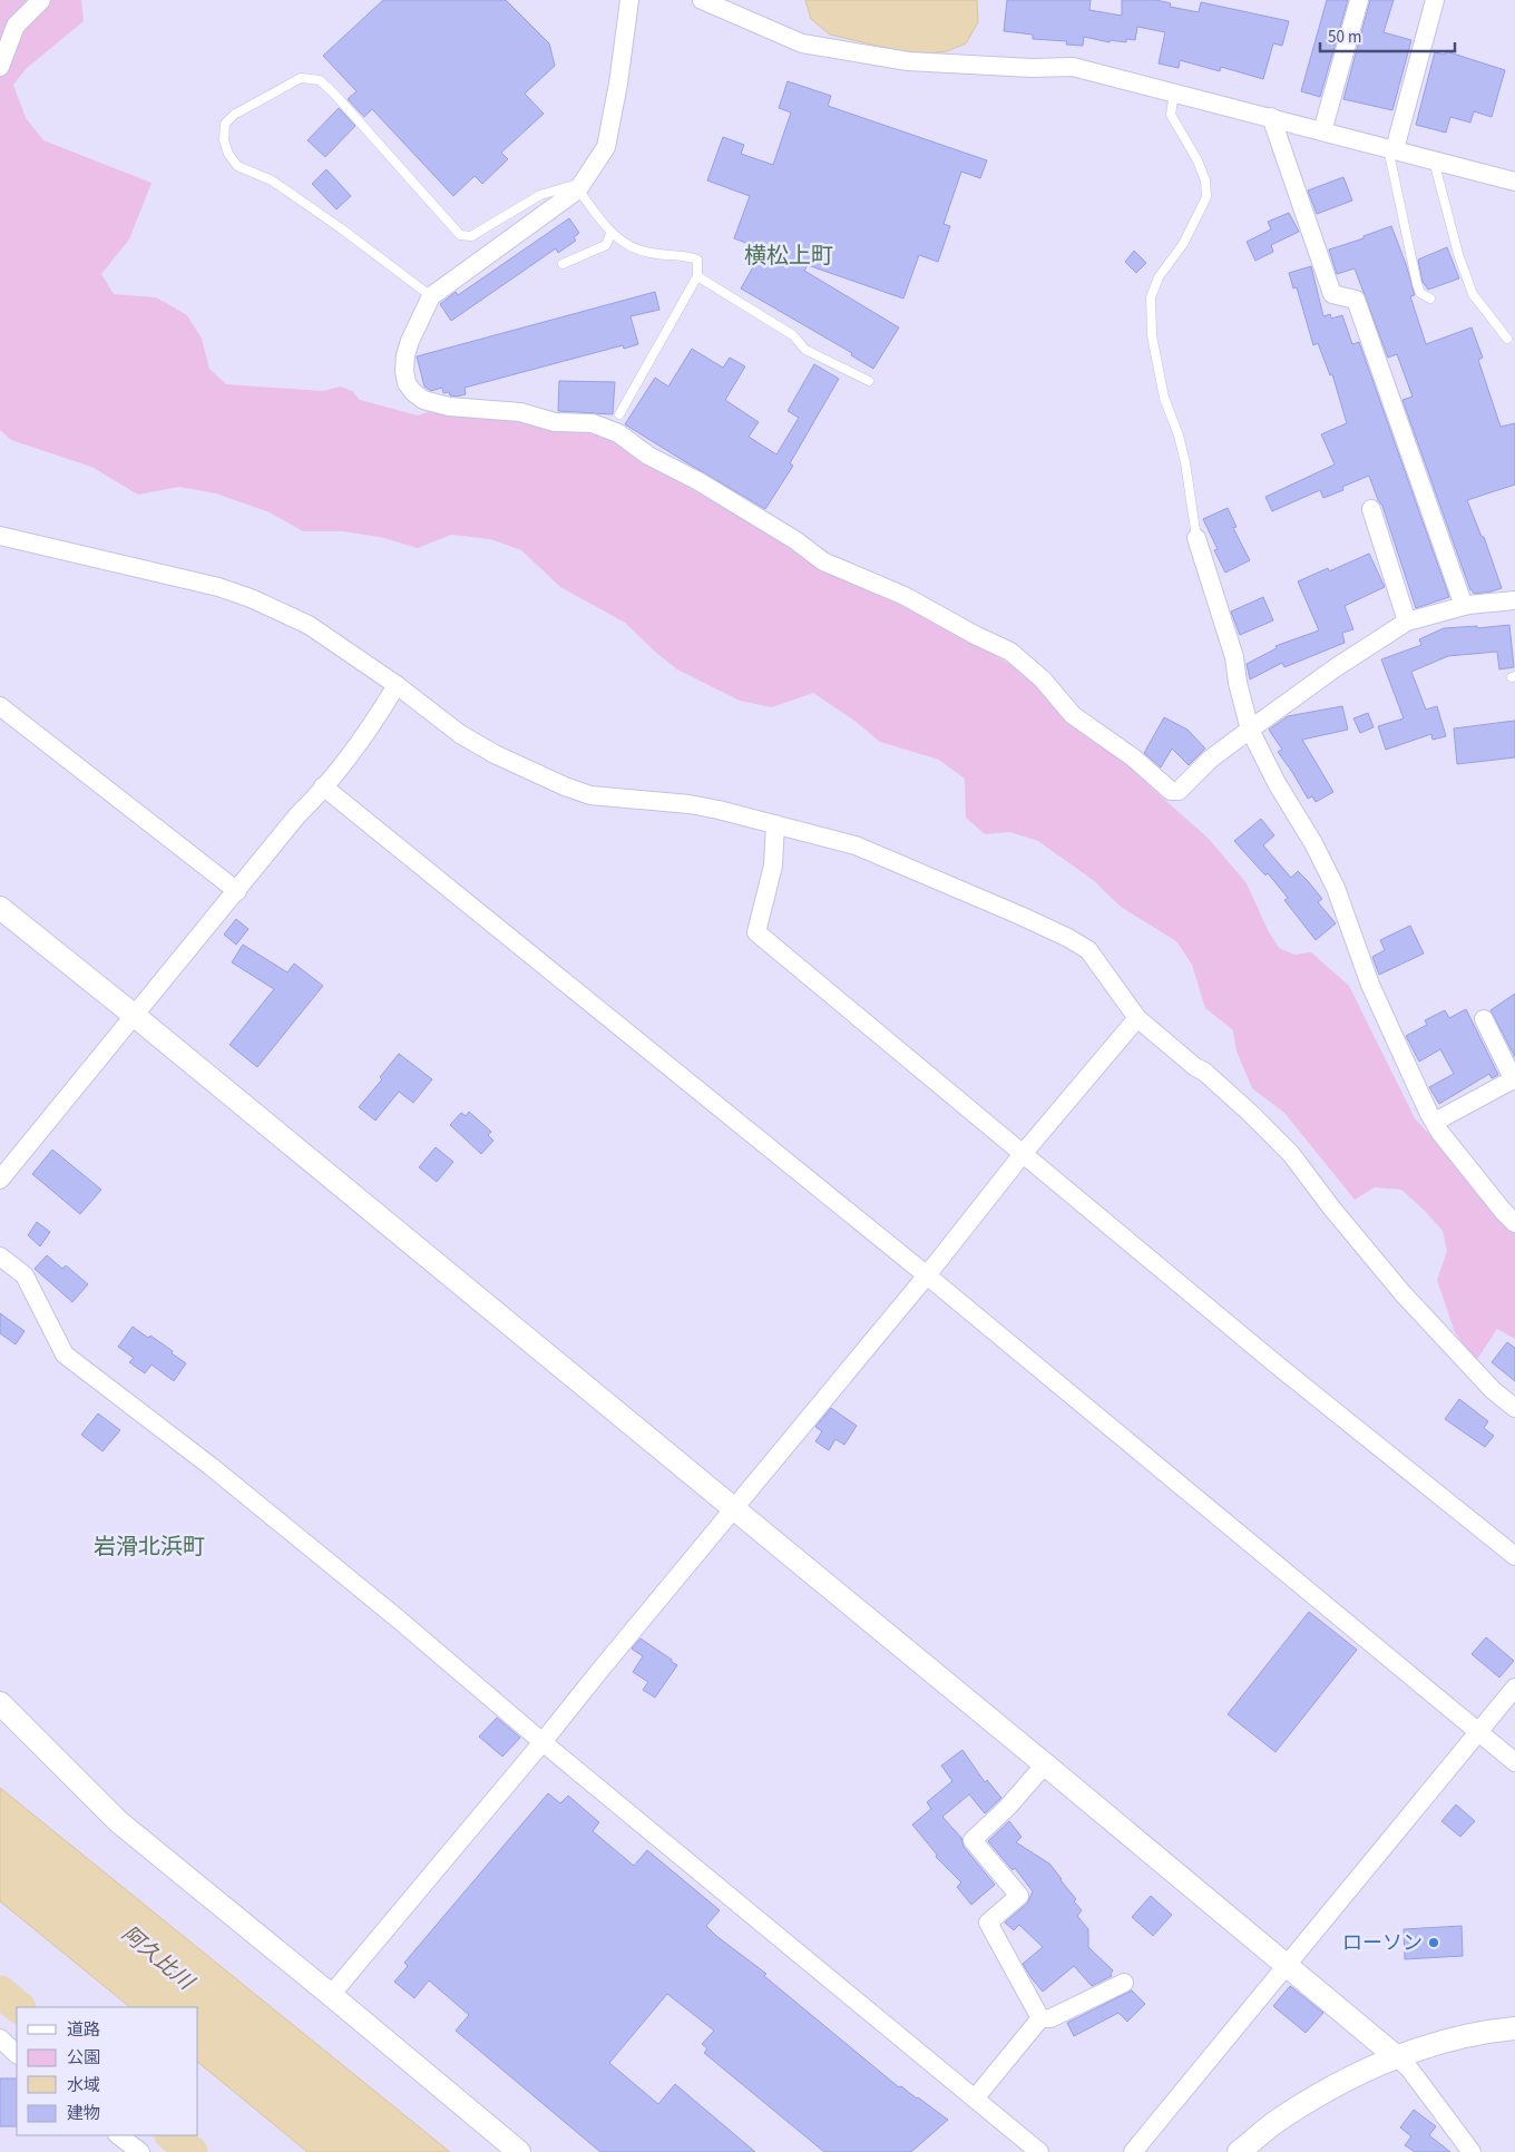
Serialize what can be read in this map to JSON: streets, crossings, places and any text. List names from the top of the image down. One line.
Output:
{"districts":["横松上町","岩滑北浜町"],"water":["阿久比川"],"places":["ローソン"],"legend":["道路","公園","水域","建物"],"scale_bar":"50 m"}
